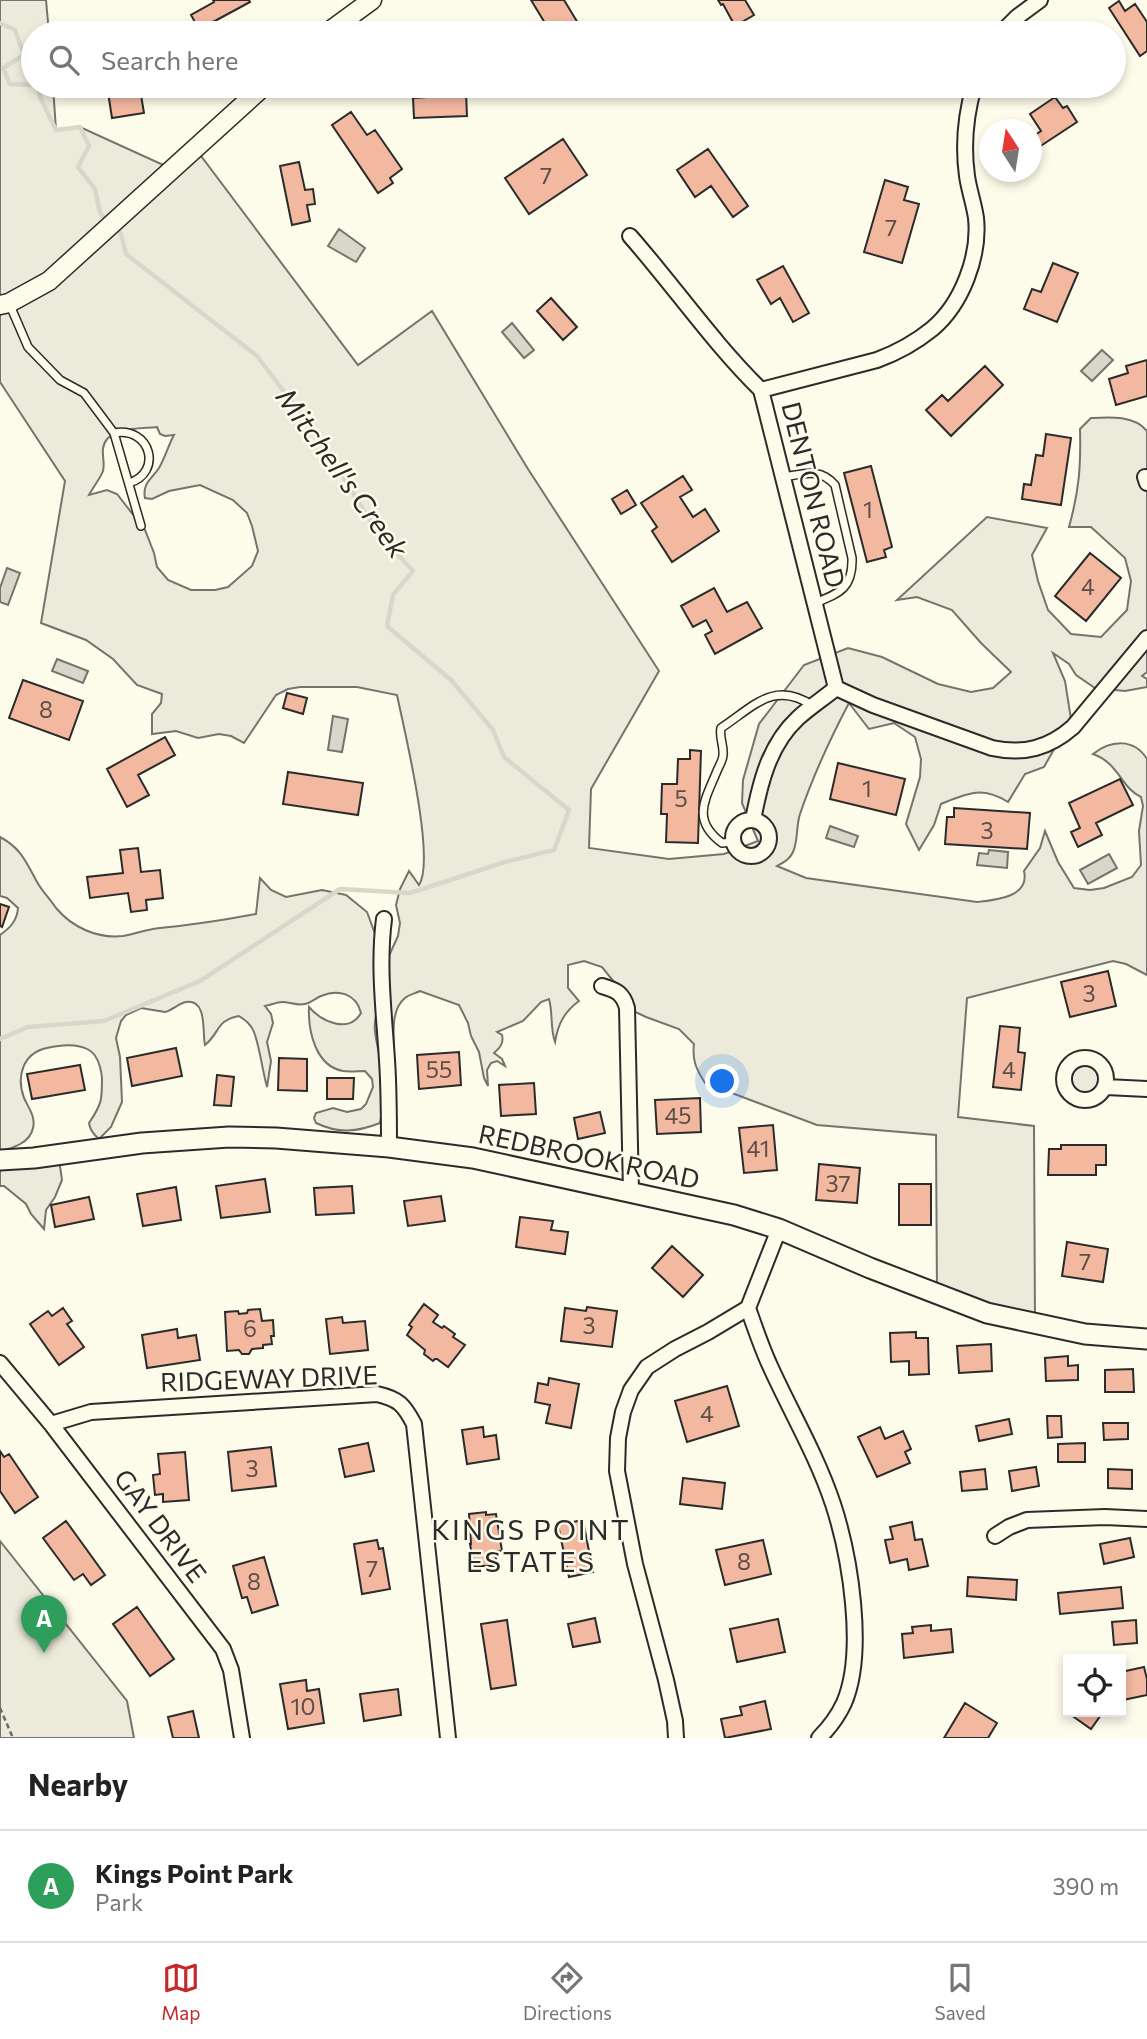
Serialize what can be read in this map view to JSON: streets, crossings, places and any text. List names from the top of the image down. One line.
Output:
{"streets":{"main road":["REDBROOK ROAD"],"street":["DENTON ROAD","RIDGEWAY DRIVE","GAY DRIVE"]},"crossings":[["RIDGEWAY DRIVE","GAY DRIVE"]],"districts":["KINGS POINT ESTATES"],"water":["Mitchell's Creek"],"house_numbers":["7","7","1","4","8","1","5","3","3","55","4","45","41","37","7","3","6","4","3","8","7","8","10"],"north":"top","page":{"search":"Search here","pins":"A","heading":"Nearby","list":[{"mark":"A","name":"Kings Point Park","note":"Park","value":"390 m"}],"nav":["Map","Directions","Saved"]}}
